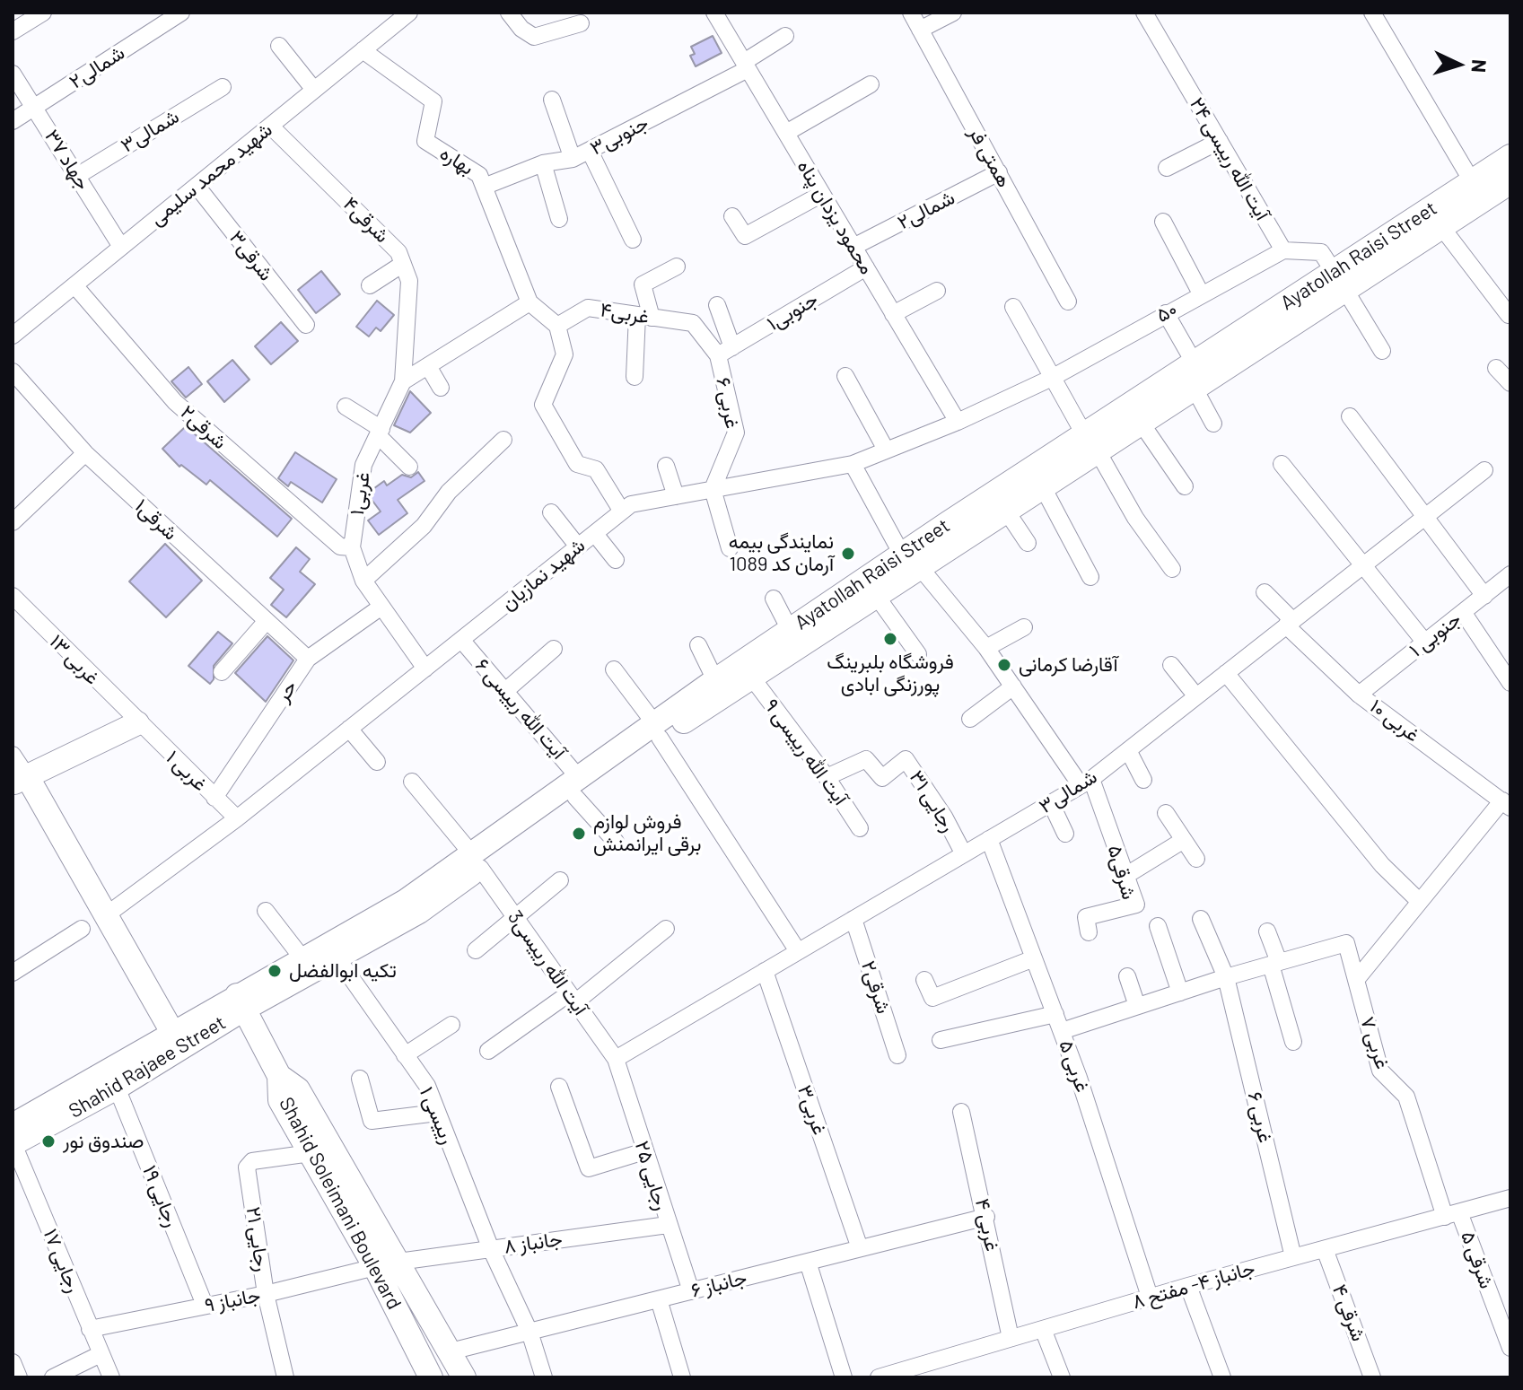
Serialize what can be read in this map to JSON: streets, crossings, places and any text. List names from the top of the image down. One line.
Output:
{"streets":{"main road":["Ayatollah Raisi Street","Shahid Rajaee Street","Shahid Soleimani Boulevard"],"street":["شمالی۲","شمالی۳","جنوبی۳","همتی فر","آیت الله رییسی ۲۴","جهاد ۳۷","بهاره","شهید محمد سلیمی","محمود یزدان پناه","شرقی۴","شرقی۳","جنوبی۱","۵۰","غربی۴","غربی ۶","شرقی۲","غربی۱","شرقی۱","شهید نمازیان","جنوبی ۱","غربی ۱۳","حر","آیت الله رییسی ۶","غربی ۱۰","آیت الله رییسی ۹","غربی ۱","رجایی ۳۱","شرقی۵","آیت الله رییسی3","غربی ۷","غربی ۵","غربی۳","رییسی ۱","رجایی ۲۵","رجایی ۱۹","غربی ۴","رجایی ۲۱","جانباز ۸","شرقی ۵","رجایی ۱۷","جانباز ۶","جانباز ۴- مفتح ۸","جانباز ۹","شرقی ۴"]},"crossings":[["شمالی۲","همتی فر"],["شمالی۲","جهاد ۳۷"],["شمالی۲","محمود یزدان پناه"],["شمالی۳","جهاد ۳۷"],["شمالی۳","شرقی۲"],["شمالی۳","غربی ۱۰"],["شمالی۳","رجایی ۳۱"],["شمالی۳","شرقی۵"],["شمالی۳","آیت الله رییسی3"],["شمالی۳","غربی ۵"],["شمالی۳","غربی۳"],["شمالی۳","رجایی ۲۵"],["جنوبی۳","بهاره"],["جنوبی۳","محمود یزدان پناه"],["آیت الله رییسی ۲۴","۵۰"],["جهاد ۳۷","شهید محمد سلیمی"],["بهاره","شهید محمد سلیمی"],["شهید محمد سلیمی","شرقی۴"],["شهید محمد سلیمی","شرقی۳"],["شهید محمد سلیمی","شرقی۲"],["محمود یزدان پناه","جنوبی۱"],["محمود یزدان پناه","شهید نمازیان"],["شرقی۴","غربی۱"],["Ayatollah Raisi Street","آیت الله رییسی ۶"],["Ayatollah Raisi Street","آیت الله رییسی ۹"],["Ayatollah Raisi Street","شرقی۵"],["Ayatollah Raisi Street","آیت الله رییسی3"],["Ayatollah Raisi Street","Shahid Rajaee Street"],["Ayatollah Raisi Street","رییسی ۱"],["جنوبی۱","غربی۴"],["جنوبی۱","غربی ۶"],["جنوبی۱","شهید نمازیان"],["۵۰","شهید نمازیان"],["غربی۴","غربی ۶"],["غربی۴","شهید نمازیان"],["غربی ۶","شهید نمازیان"],["غربی ۶","جانباز ۴- مفتح ۸"],["شرقی۲","غربی۱"],["غربی۱","شهید نمازیان"],["غربی۱","حر"],["شرقی۱","حر"],["شهید نمازیان","آیت الله رییسی ۶"],["شهید نمازیان","غربی ۱"],["شهید نمازیان","شرقی۵"],["جنوبی ۱","غربی ۱۰"],["غربی ۱۳","غربی ۱"],["حر","غربی ۱"],["آیت الله رییسی ۹","رجایی ۳۱"],["آیت الله رییسی3","رجایی ۲۵"],["غربی ۷","شرقی ۵"],["غربی ۷","جانباز ۴- مفتح ۸"],["غربی ۵","جانباز ۴- مفتح ۸"],["Shahid Rajaee Street","رجایی ۱۹"],["Shahid Rajaee Street","رجایی ۱۷"],["غربی۳","جانباز ۶"],["رییسی ۱","جانباز ۸"],["رییسی ۱","جانباز ۶"],["رجایی ۲۵","جانباز ۸"],["رجایی ۲۵","جانباز ۶"],["رجایی ۱۹","جانباز ۹"],["Shahid Soleimani Boulevard","رجایی ۲۱"],["Shahid Soleimani Boulevard","جانباز ۸"],["Shahid Soleimani Boulevard","جانباز ۶"],["Shahid Soleimani Boulevard","جانباز ۹"],["غربی ۴","جانباز ۶"],["غربی ۴","جانباز ۴- مفتح ۸"],["رجایی ۲۱","جانباز ۹"],["شرقی ۵","جانباز ۴- مفتح ۸"],["رجایی ۱۷","جانباز ۹"],["جانباز ۴- مفتح ۸","شرقی ۴"]],"places":["نمایندگی بیمه آرمان کد 1089","فروشگاه بلبرینگ پورزنگی ابادی","آقارضا کرمانی","فروش لوازم برقی ایرانمنش","تکیه ابوالفضل","صندوق نور"],"north":"right"}
